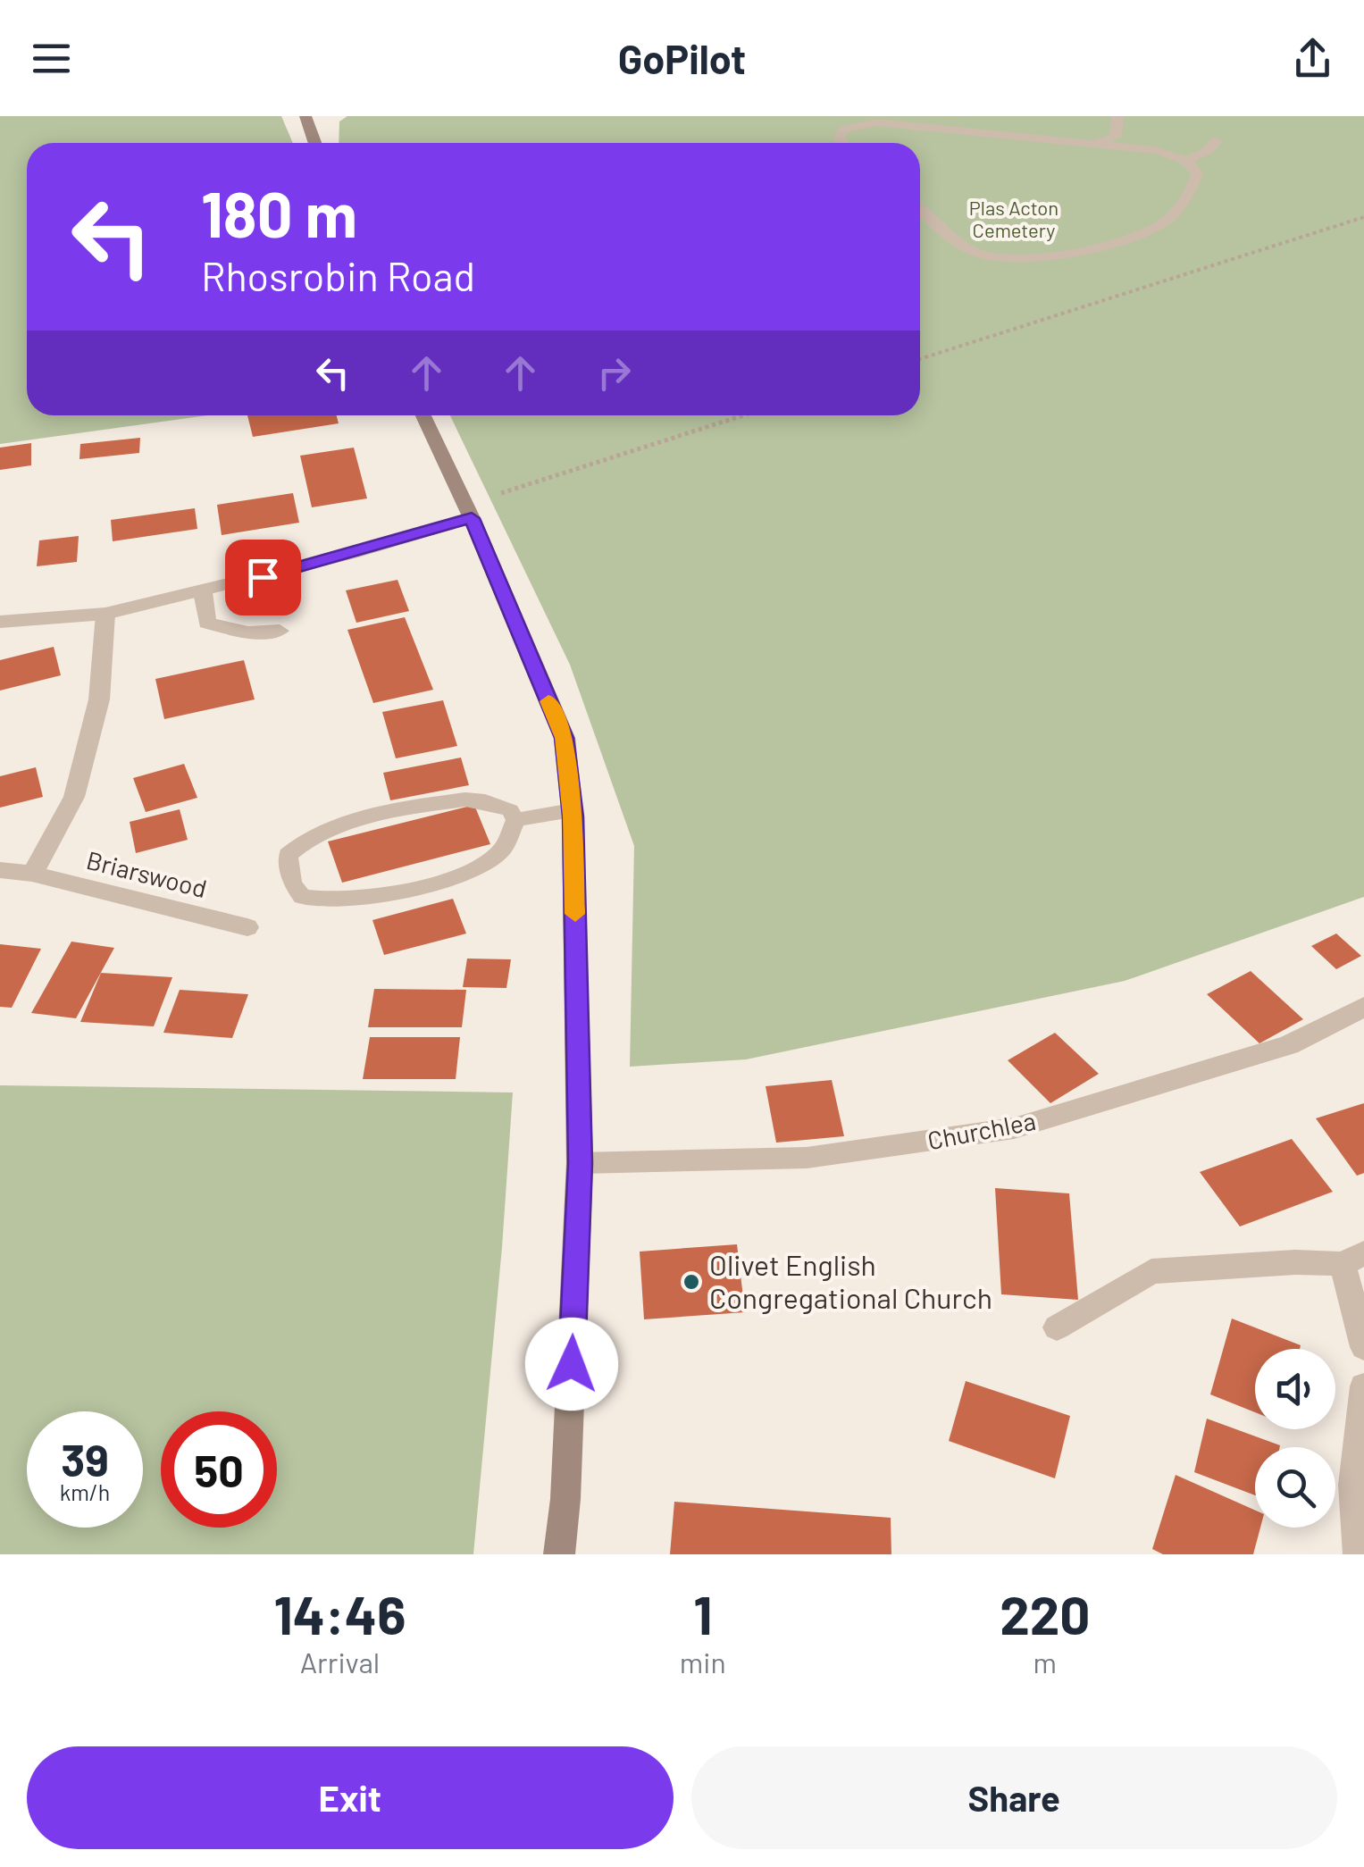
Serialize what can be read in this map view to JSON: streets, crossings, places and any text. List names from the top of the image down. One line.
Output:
{"streets":{"street":["Briarswood","Churchlea"]},"parks":["Plas Acton Cemetery"],"places":["Olivet English Congregational Church"],"page":{"header":"GoPilot","turn":["180 m","Rhosrobin Road"],"speed":"39 km/h","limit":"50","eta":["14:46","Arrival","1","min","220","m"],"buttons":["Exit","Share"]}}
